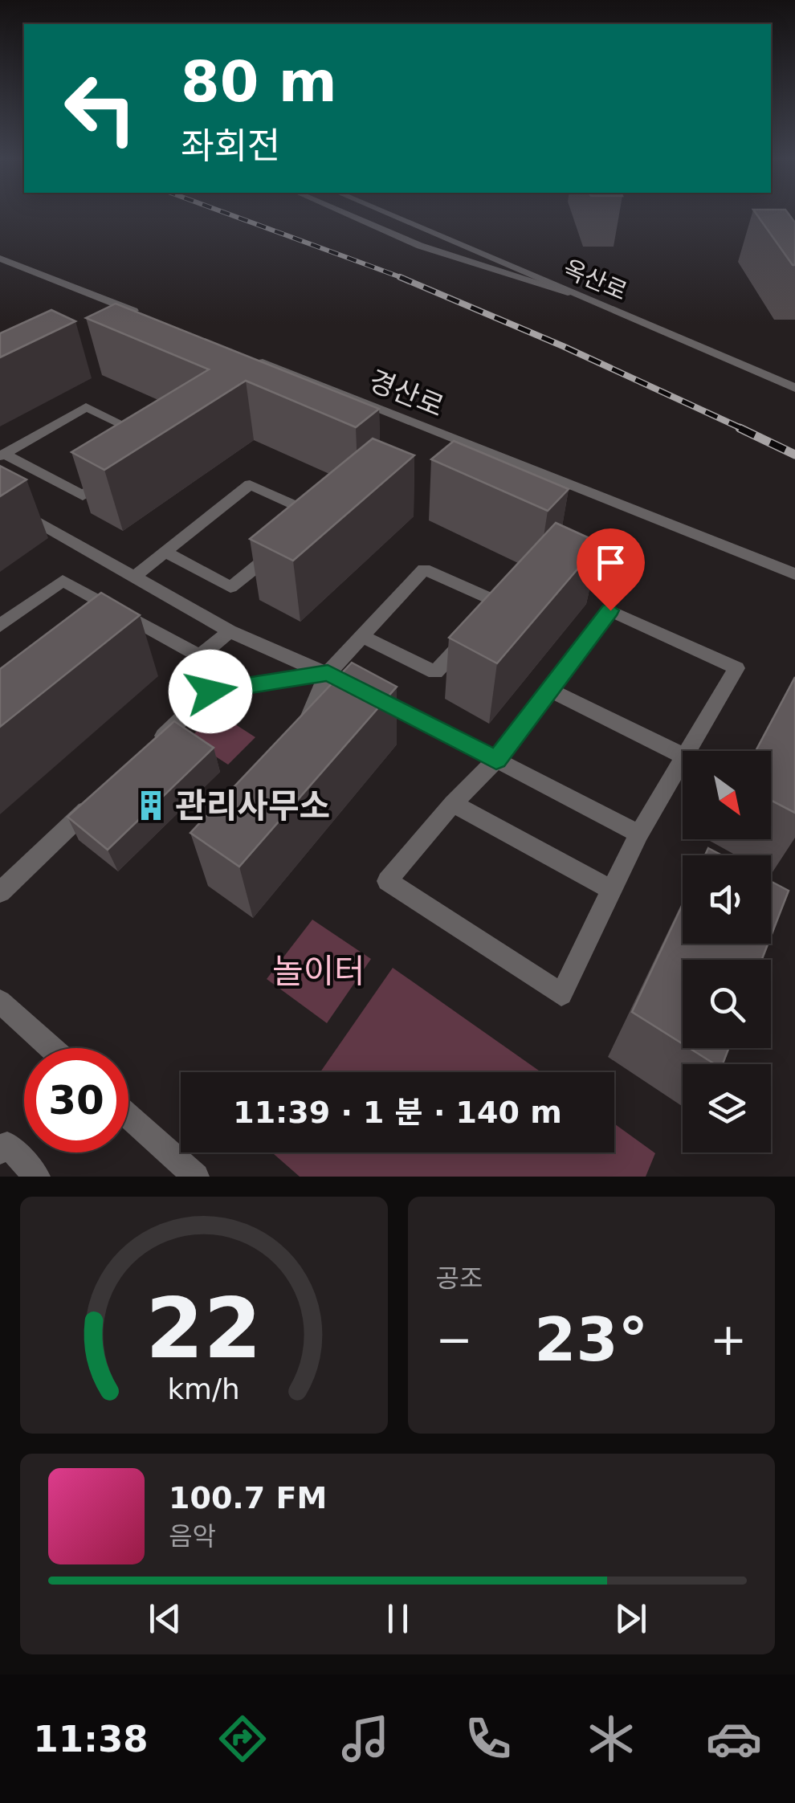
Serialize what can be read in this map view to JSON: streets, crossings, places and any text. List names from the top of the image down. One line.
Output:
{"streets":{"street":["옥산로","경산로"]},"parks":["놀이터"],"places":{"building":["관리사무소"]},"north":"bottom right","page":{"turn":["80 m","좌회전"],"limit":"30","trip":"11:39 · 1 분 · 140 m","tile":"공조","heat":["−","23°","+"],"song":["100.7 FM","음악"],"tabs":"11:38","gauge":["22","km/h"]}}
